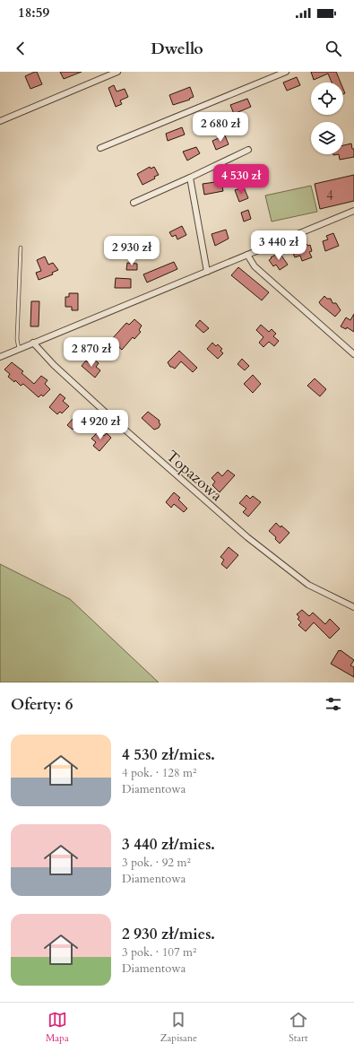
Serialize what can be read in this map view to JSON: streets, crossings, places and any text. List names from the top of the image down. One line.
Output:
{"streets":{"street":["Topazowa"]},"house_numbers":["4"],"page":{"status":"18:59","header":"Dwello","price":["2 680 zł","4 530 zł","3 440 zł","2 930 zł","2 870 zł","4 920 zł"],"heading":"Oferty: 6","list":[{"name":"4 530 zł/mies.","note":"4 pok. · 128 m² · Diamentowa"},{"name":"3 440 zł/mies.","note":"3 pok. · 92 m² · Diamentowa"},{"name":"2 930 zł/mies.","note":"3 pok. · 107 m² · Diamentowa"}],"tabs":["Mapa","Zapisane","Start"]}}
